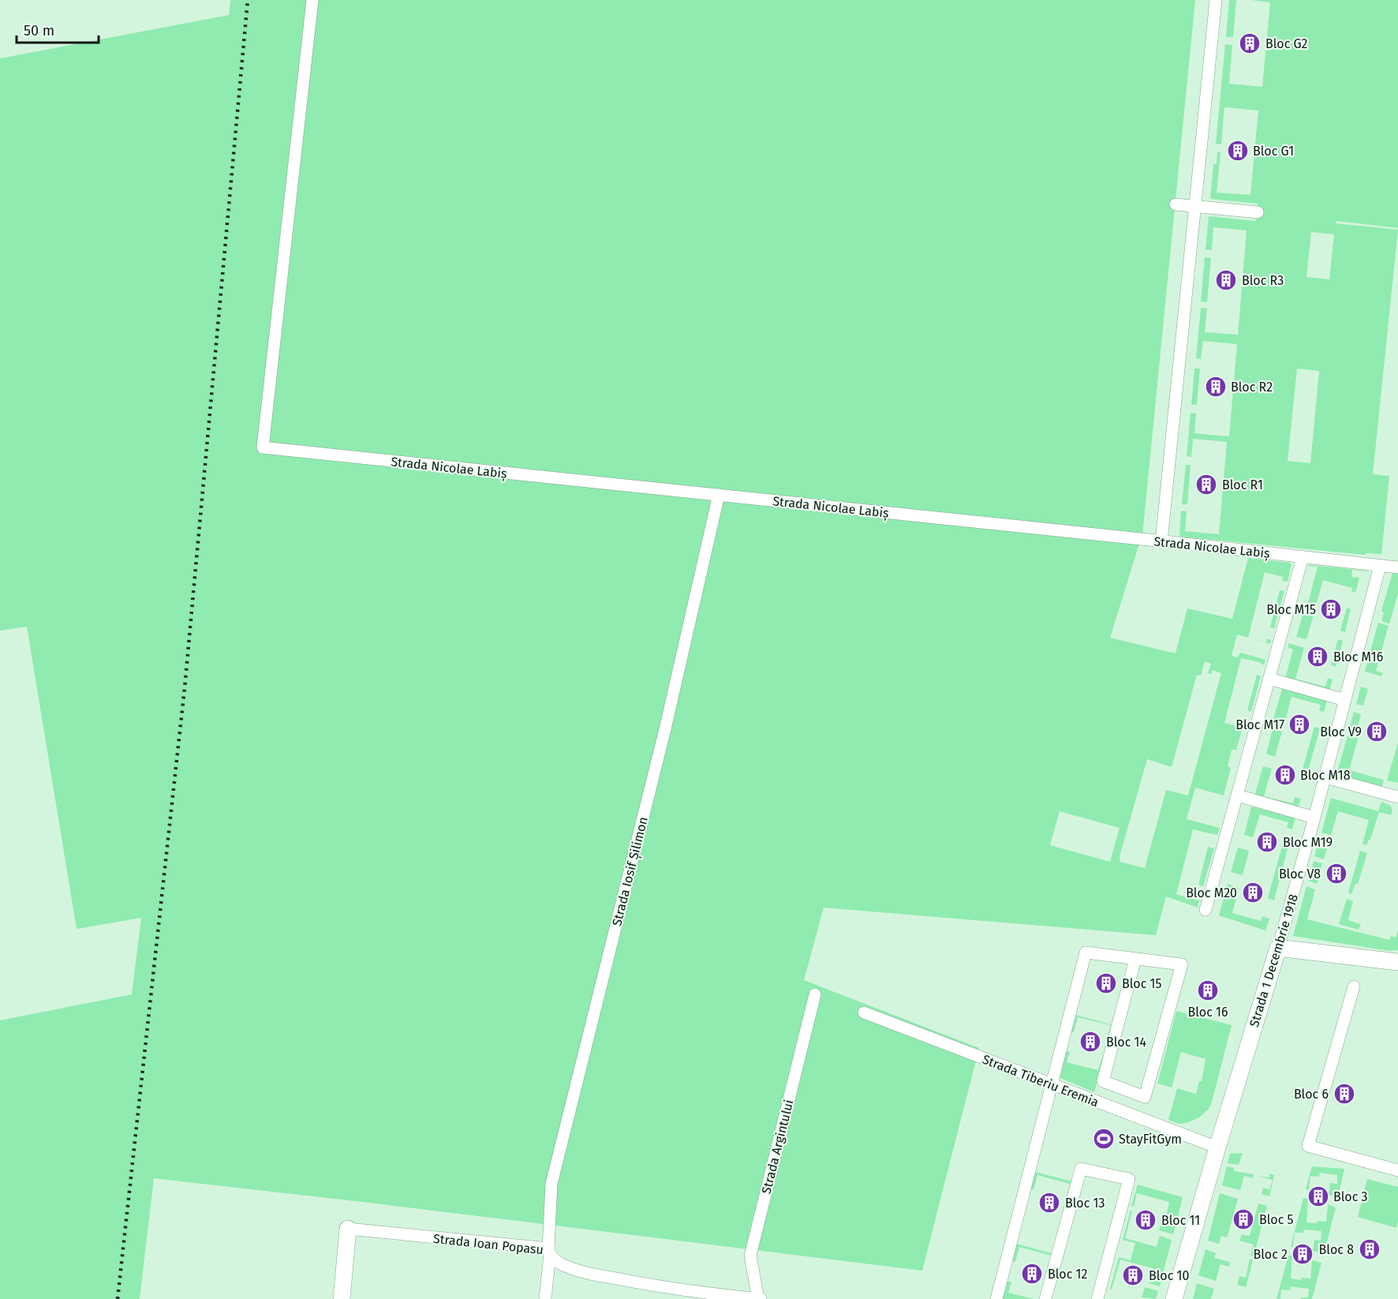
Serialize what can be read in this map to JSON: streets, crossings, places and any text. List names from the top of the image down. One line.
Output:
{"streets":{"street":["Strada Nicolae Labiș","Strada Iosif Șilimon","Strada 1 Decembrie 1918","Strada Tiberiu Eremia","Strada Argintului","Strada Ioan Popasu"]},"crossings":[["Strada Nicolae Labiș","Strada Iosif Șilimon"],["Strada Nicolae Labiș","Strada 1 Decembrie 1918"],["Strada Iosif Șilimon","Strada Ioan Popasu"],["Strada 1 Decembrie 1918","Strada Tiberiu Eremia"],["Strada Argintului","Strada Ioan Popasu"]],"places":{"building":["Bloc G2","Bloc G1","Bloc R3","Bloc R2","Bloc R1","Bloc M15","Bloc M16","Bloc M17","Bloc V9","Bloc M18","Bloc M19","Bloc V8","Bloc M20","Bloc 15","Bloc 16","Bloc 14","Bloc 6","Bloc 3","Bloc 13","Bloc 5","Bloc 11","Bloc 8","Bloc 2","Bloc 12","Bloc 10"],"sports":["StayFitGym"]},"scale_bar":"50 m"}
